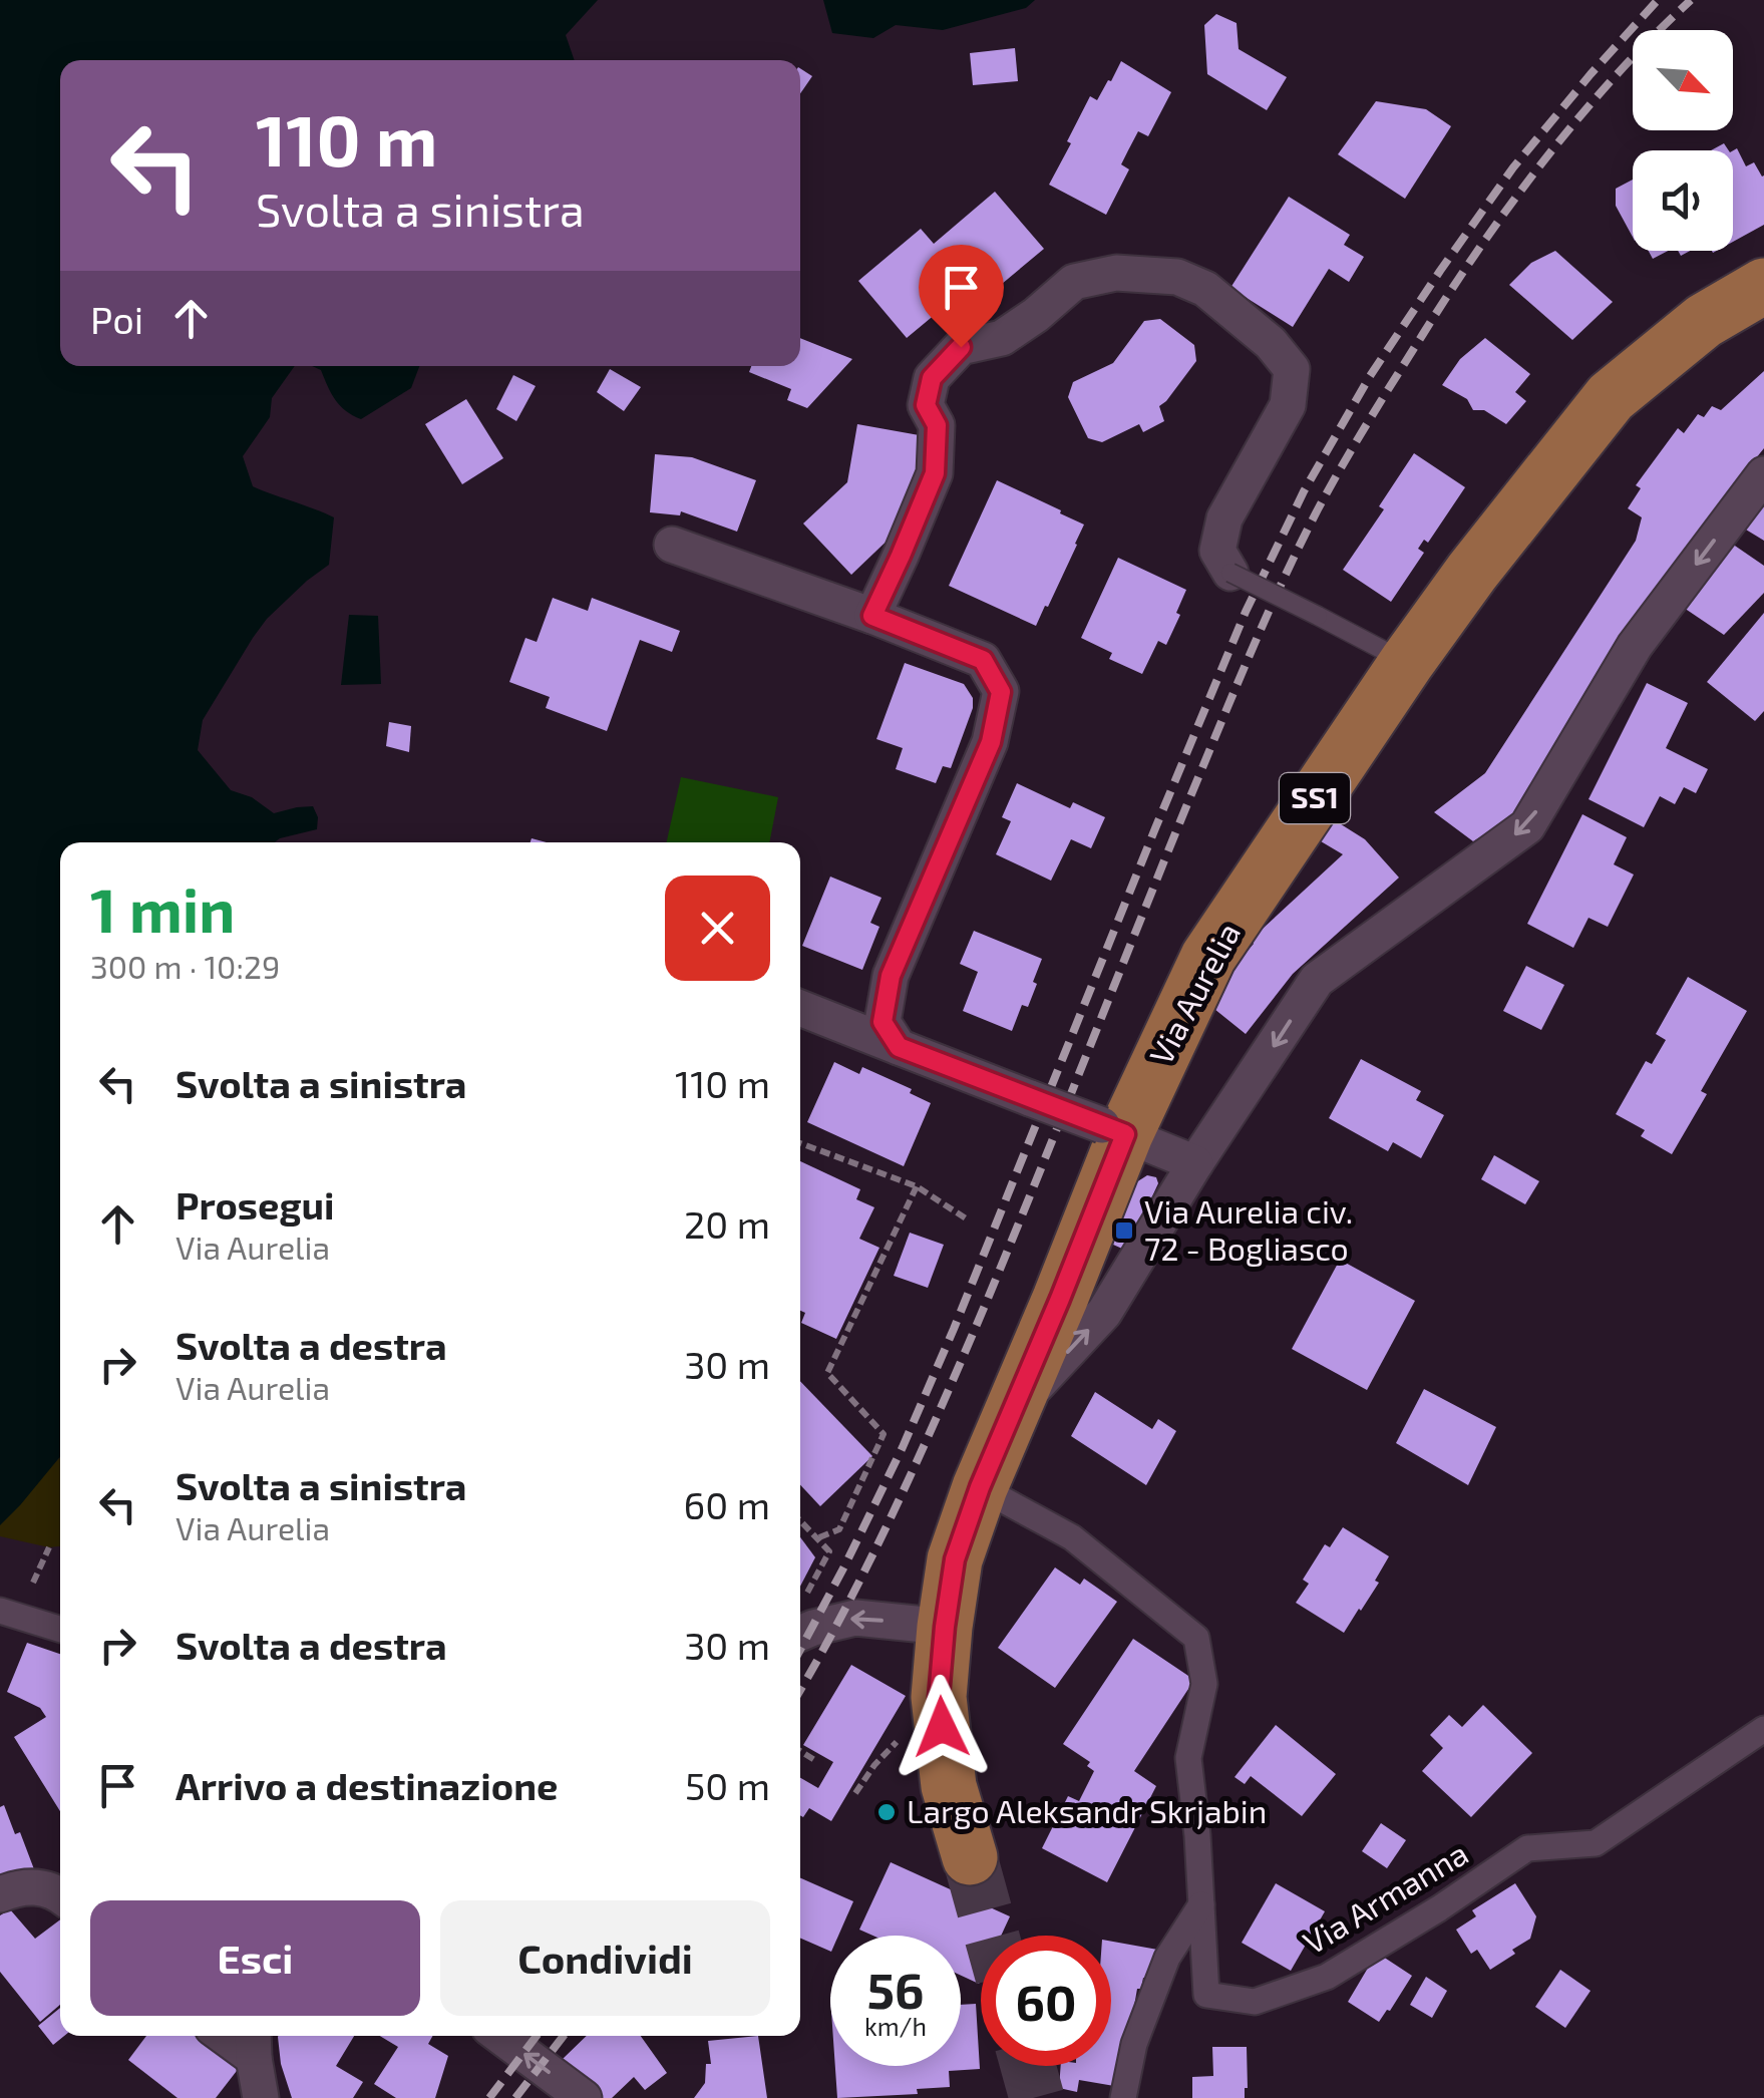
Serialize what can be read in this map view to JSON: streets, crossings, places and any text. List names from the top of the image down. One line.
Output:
{"streets":{"main road":["SS1","Via Aurelia"],"street":["Via Armanna"]},"crossings":[["Via Aurelia","Via Armanna"]],"places":{"transit":["Via Aurelia civ. 72 - Bogliasco"],"other":["Largo Aleksandr Skrjabin"]},"north":"bottom right","page":{"turn":["110 m","Svolta a sinistra"],"then":"Poi","heading":["1 min","300 m · 10:29"],"list":[{"name":"Svolta a sinistra","value":"110 m"},{"name":"Prosegui","note":"Via Aurelia","value":"20 m"},{"name":"Svolta a destra","note":"Via Aurelia","value":"30 m"},{"name":"Svolta a sinistra","note":"Via Aurelia","value":"60 m"},{"name":"Svolta a destra","value":"30 m"},{"name":"Arrivo a destinazione","value":"50 m"}],"buttons":["Esci","Condividi"],"speed":"56 km/h","limit":"60"}}
